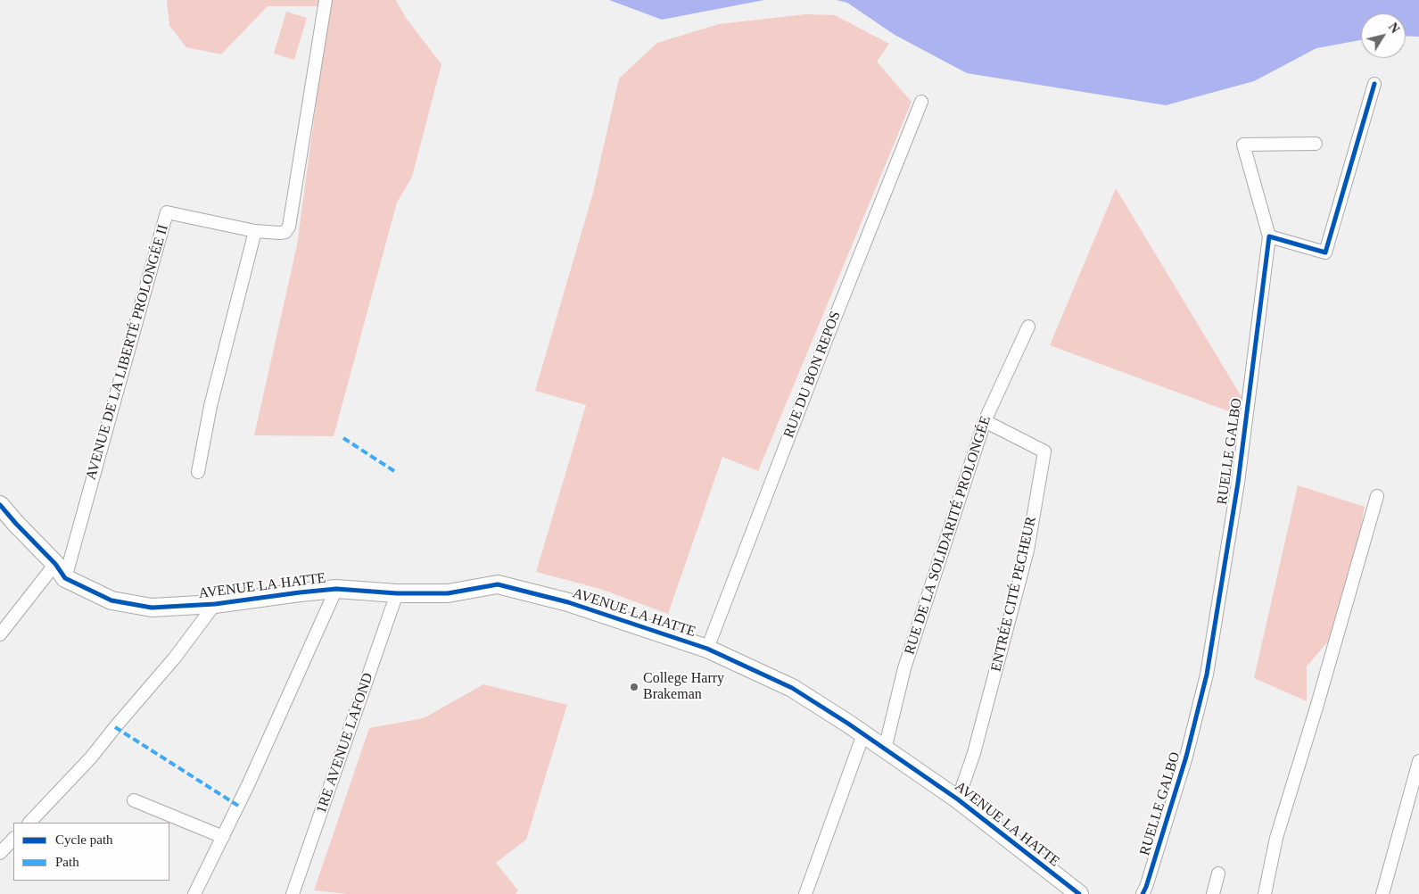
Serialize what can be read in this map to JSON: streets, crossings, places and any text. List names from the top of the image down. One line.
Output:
{"streets":{"street":["AVENUE DE LA LIBERTÉ PROLONGÉE II","RUE DU BON REPOS","RUELLE GALBO","RUE DE LA SOLIDARITÉ PROLONGÉE","AVENUE LA HATTE","ENTRÉE CITÉ PECHEUR","1RE AVENUE LAFOND"]},"crossings":[["AVENUE DE LA LIBERTÉ PROLONGÉE II","AVENUE LA HATTE"],["RUE DU BON REPOS","AVENUE LA HATTE"],["RUE DE LA SOLIDARITÉ PROLONGÉE","AVENUE LA HATTE"],["RUE DE LA SOLIDARITÉ PROLONGÉE","ENTRÉE CITÉ PECHEUR"],["AVENUE LA HATTE","ENTRÉE CITÉ PECHEUR"],["AVENUE LA HATTE","1RE AVENUE LAFOND"]],"places":["College Harry Brakeman"],"legend":["Cycle path","Path"],"north":"top right"}
